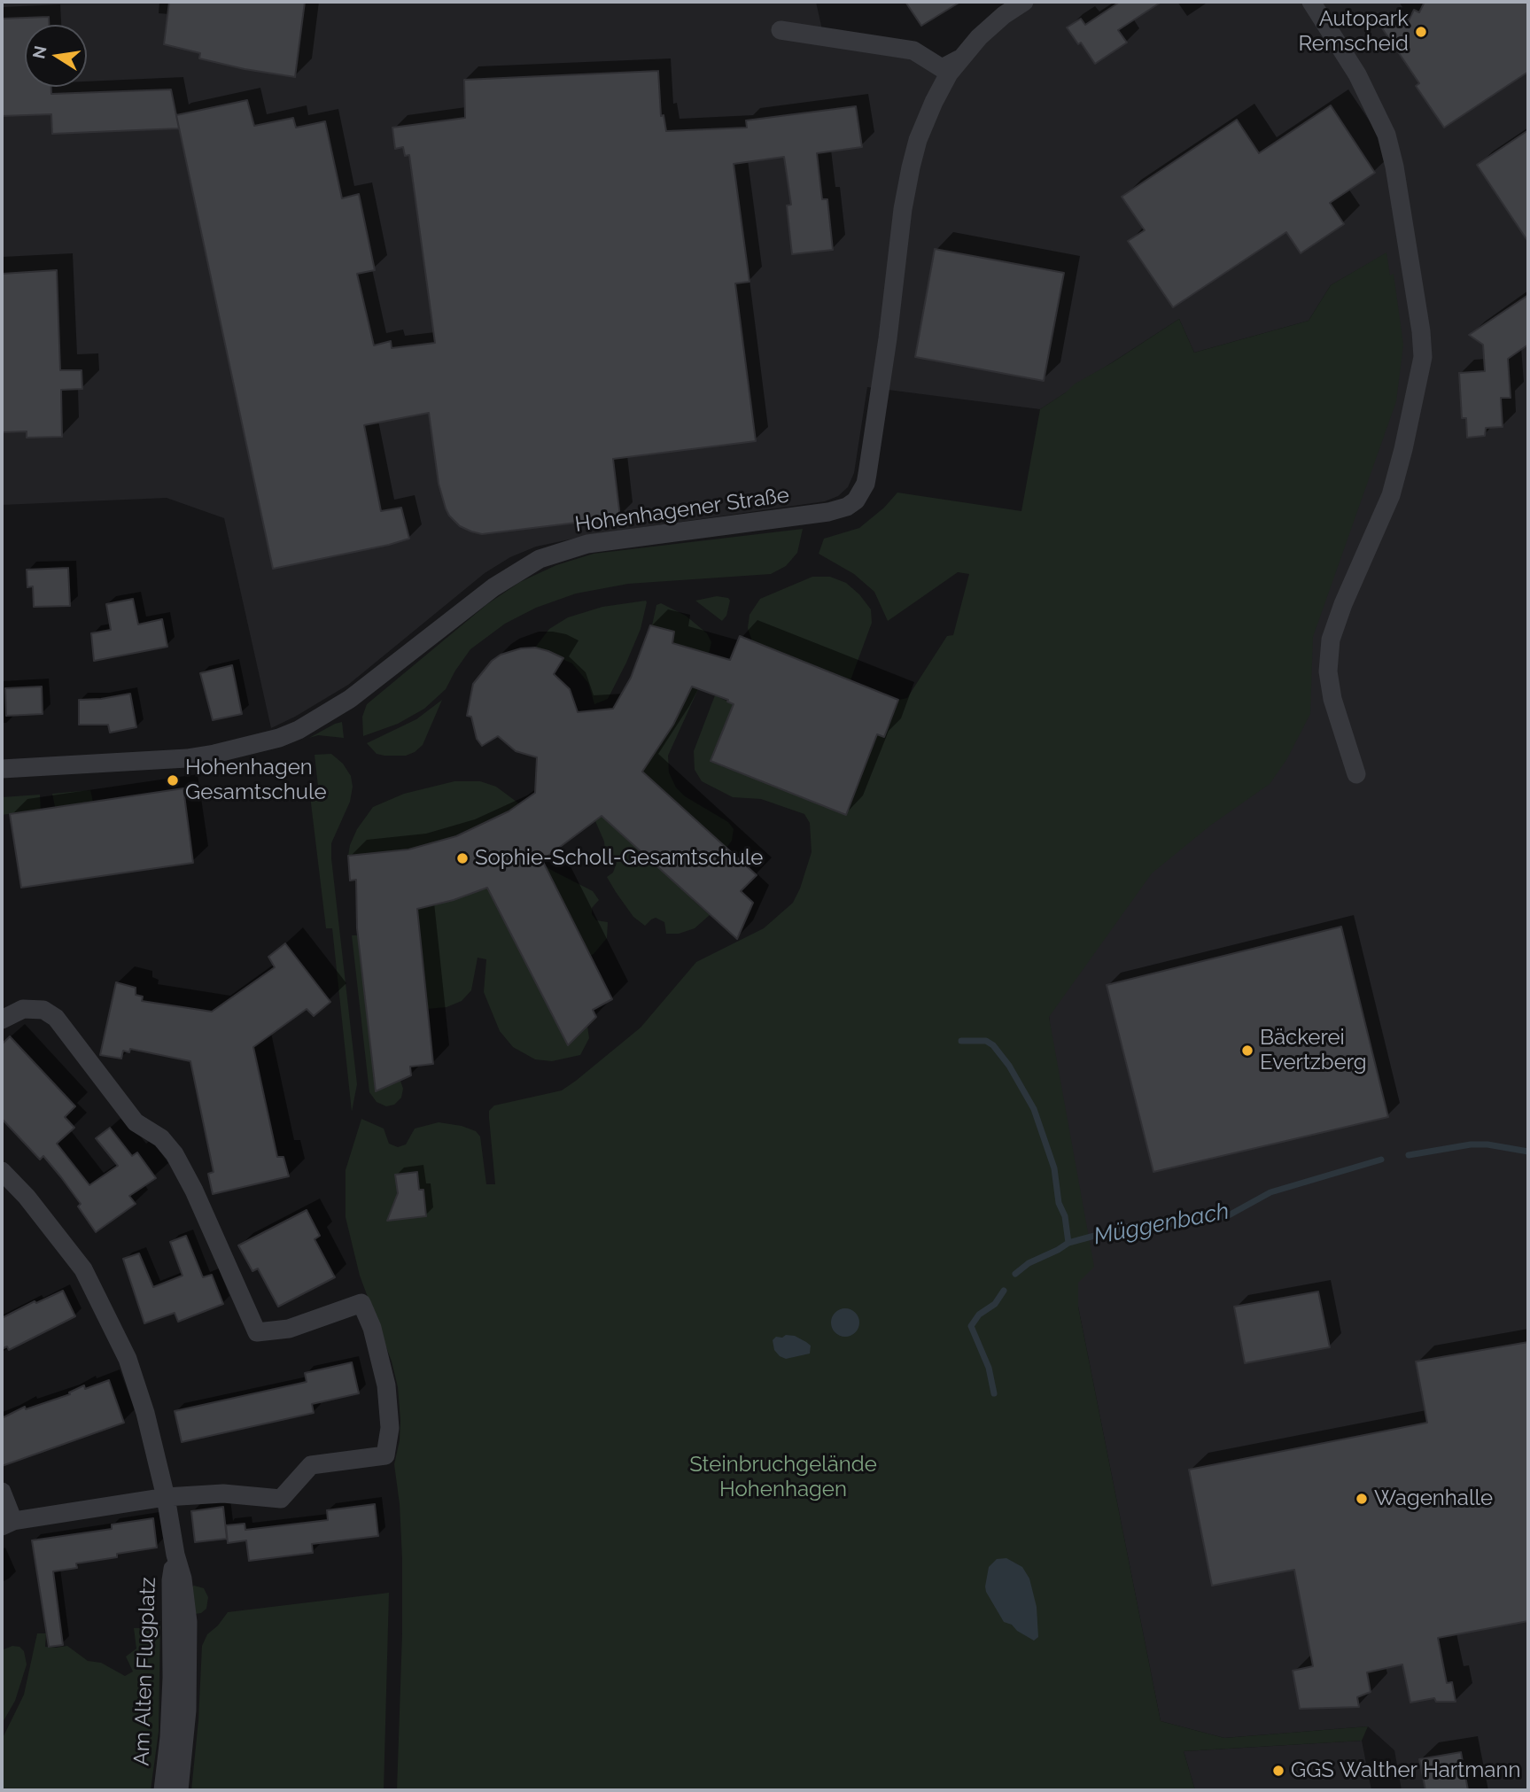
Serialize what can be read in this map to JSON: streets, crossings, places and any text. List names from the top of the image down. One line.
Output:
{"streets":{"street":["Hohenhagener Straße","Am Alten Flugplatz"]},"water":["Müggenbach"],"parks":["Steinbruchgelände Hohenhagen"],"places":["Autopark Remscheid","Hohenhagen Gesamtschule","Sophie-Scholl-Gesamtschule","Bäckerei Evertzberg","Wagenhalle","GGS Walther Hartmann"],"north":"left"}
